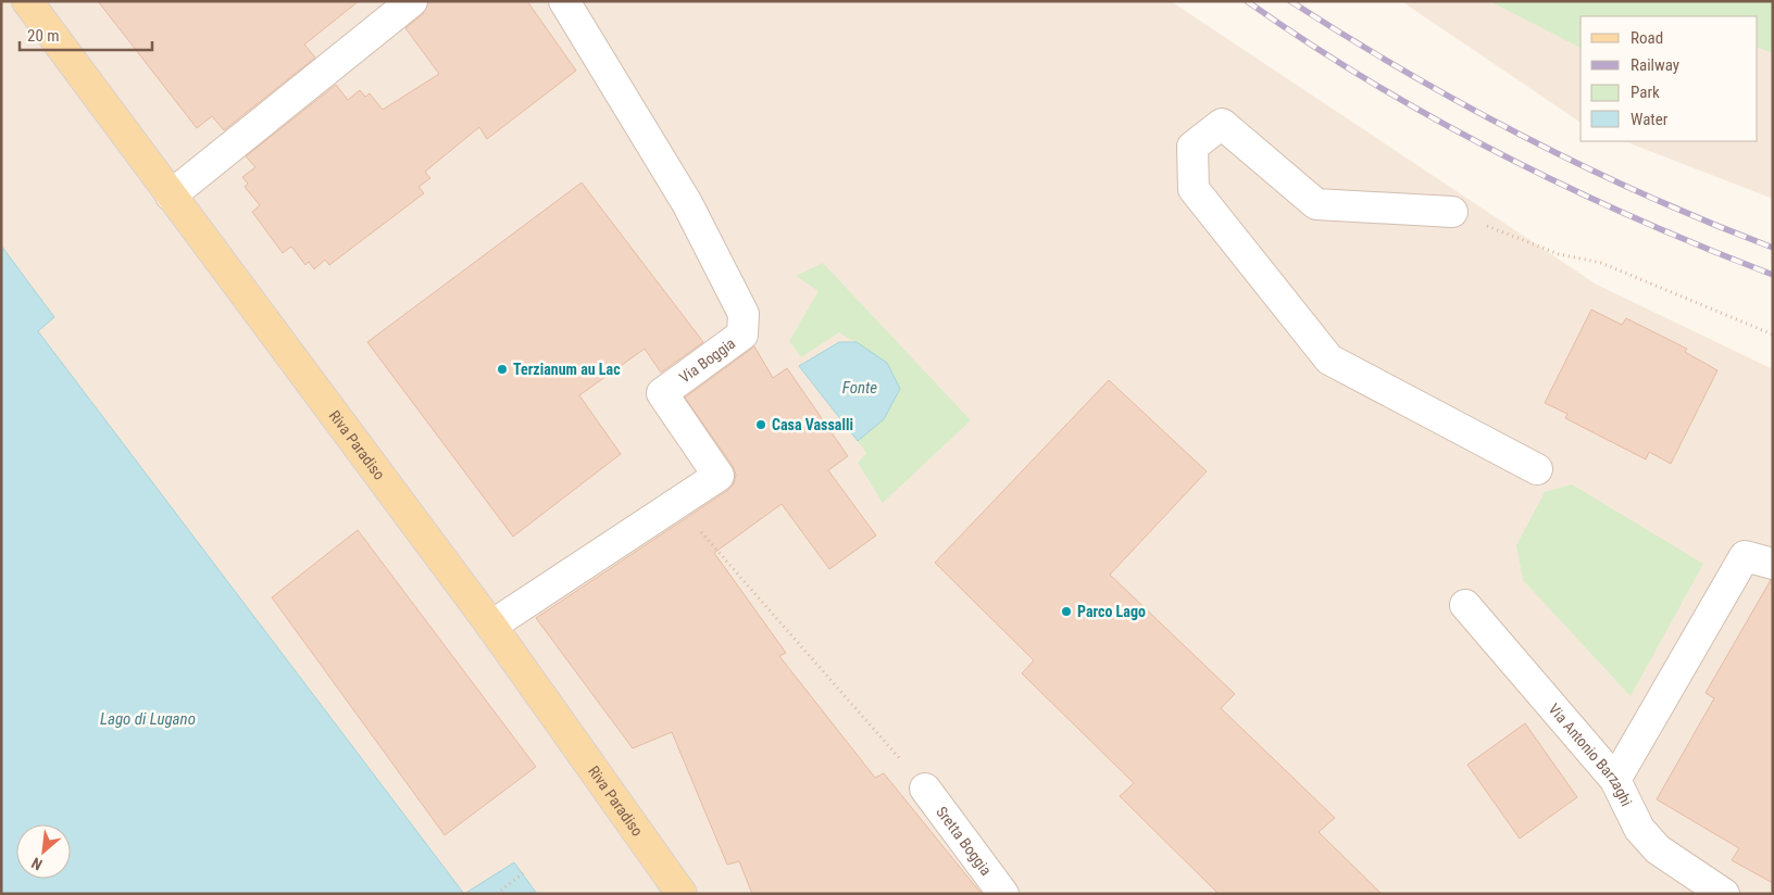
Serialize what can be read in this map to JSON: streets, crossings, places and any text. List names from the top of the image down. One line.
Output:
{"streets":{"main road":["Riva Paradiso"],"street":["Via Boggia","Via Antonio Barzaghi","Sretta Boggia"]},"crossings":[["Via Boggia","Riva Paradiso"]],"water":["Fonte","Lago di Lugano"],"places":["Terzianum au Lac","Casa Vassalli","Parco Lago"],"legend":["Road","Railway","Park","Water"],"scale_bar":"20 m","north":"bottom left"}
